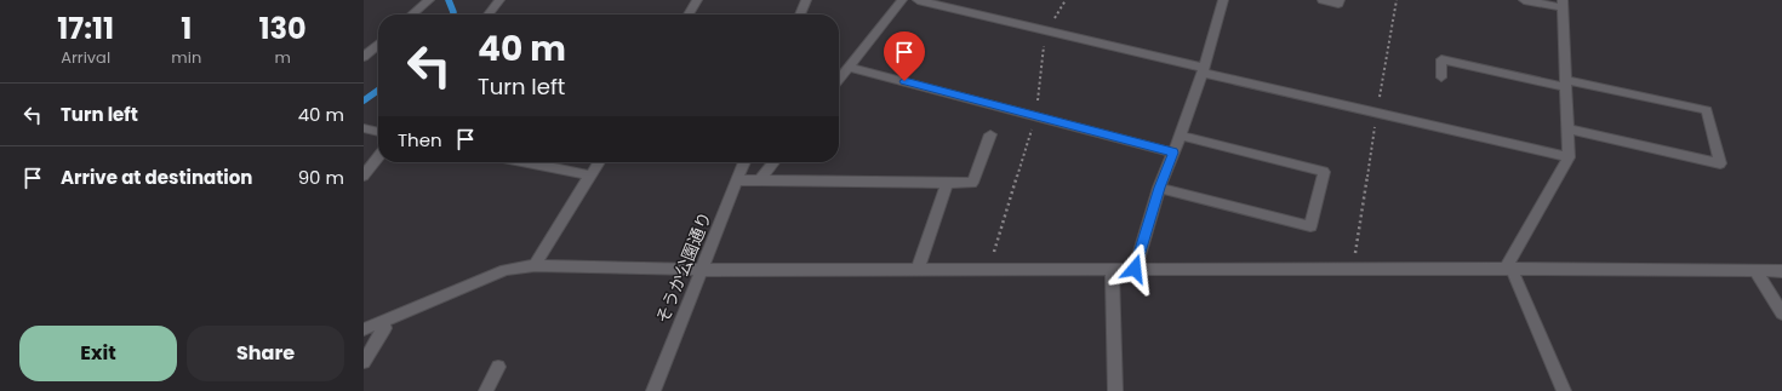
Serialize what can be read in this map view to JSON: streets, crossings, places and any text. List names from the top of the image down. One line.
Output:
{"streets":{"street":["そうか公園通り"]},"page":{"eta":["17:11","Arrival","1","min","130","m"],"turn":["40 m","Turn left"],"list":[{"name":"Turn left","value":"40 m"},{"name":"Arrive at destination","value":"90 m"}],"then":"Then","buttons":["Exit","Share"]}}
